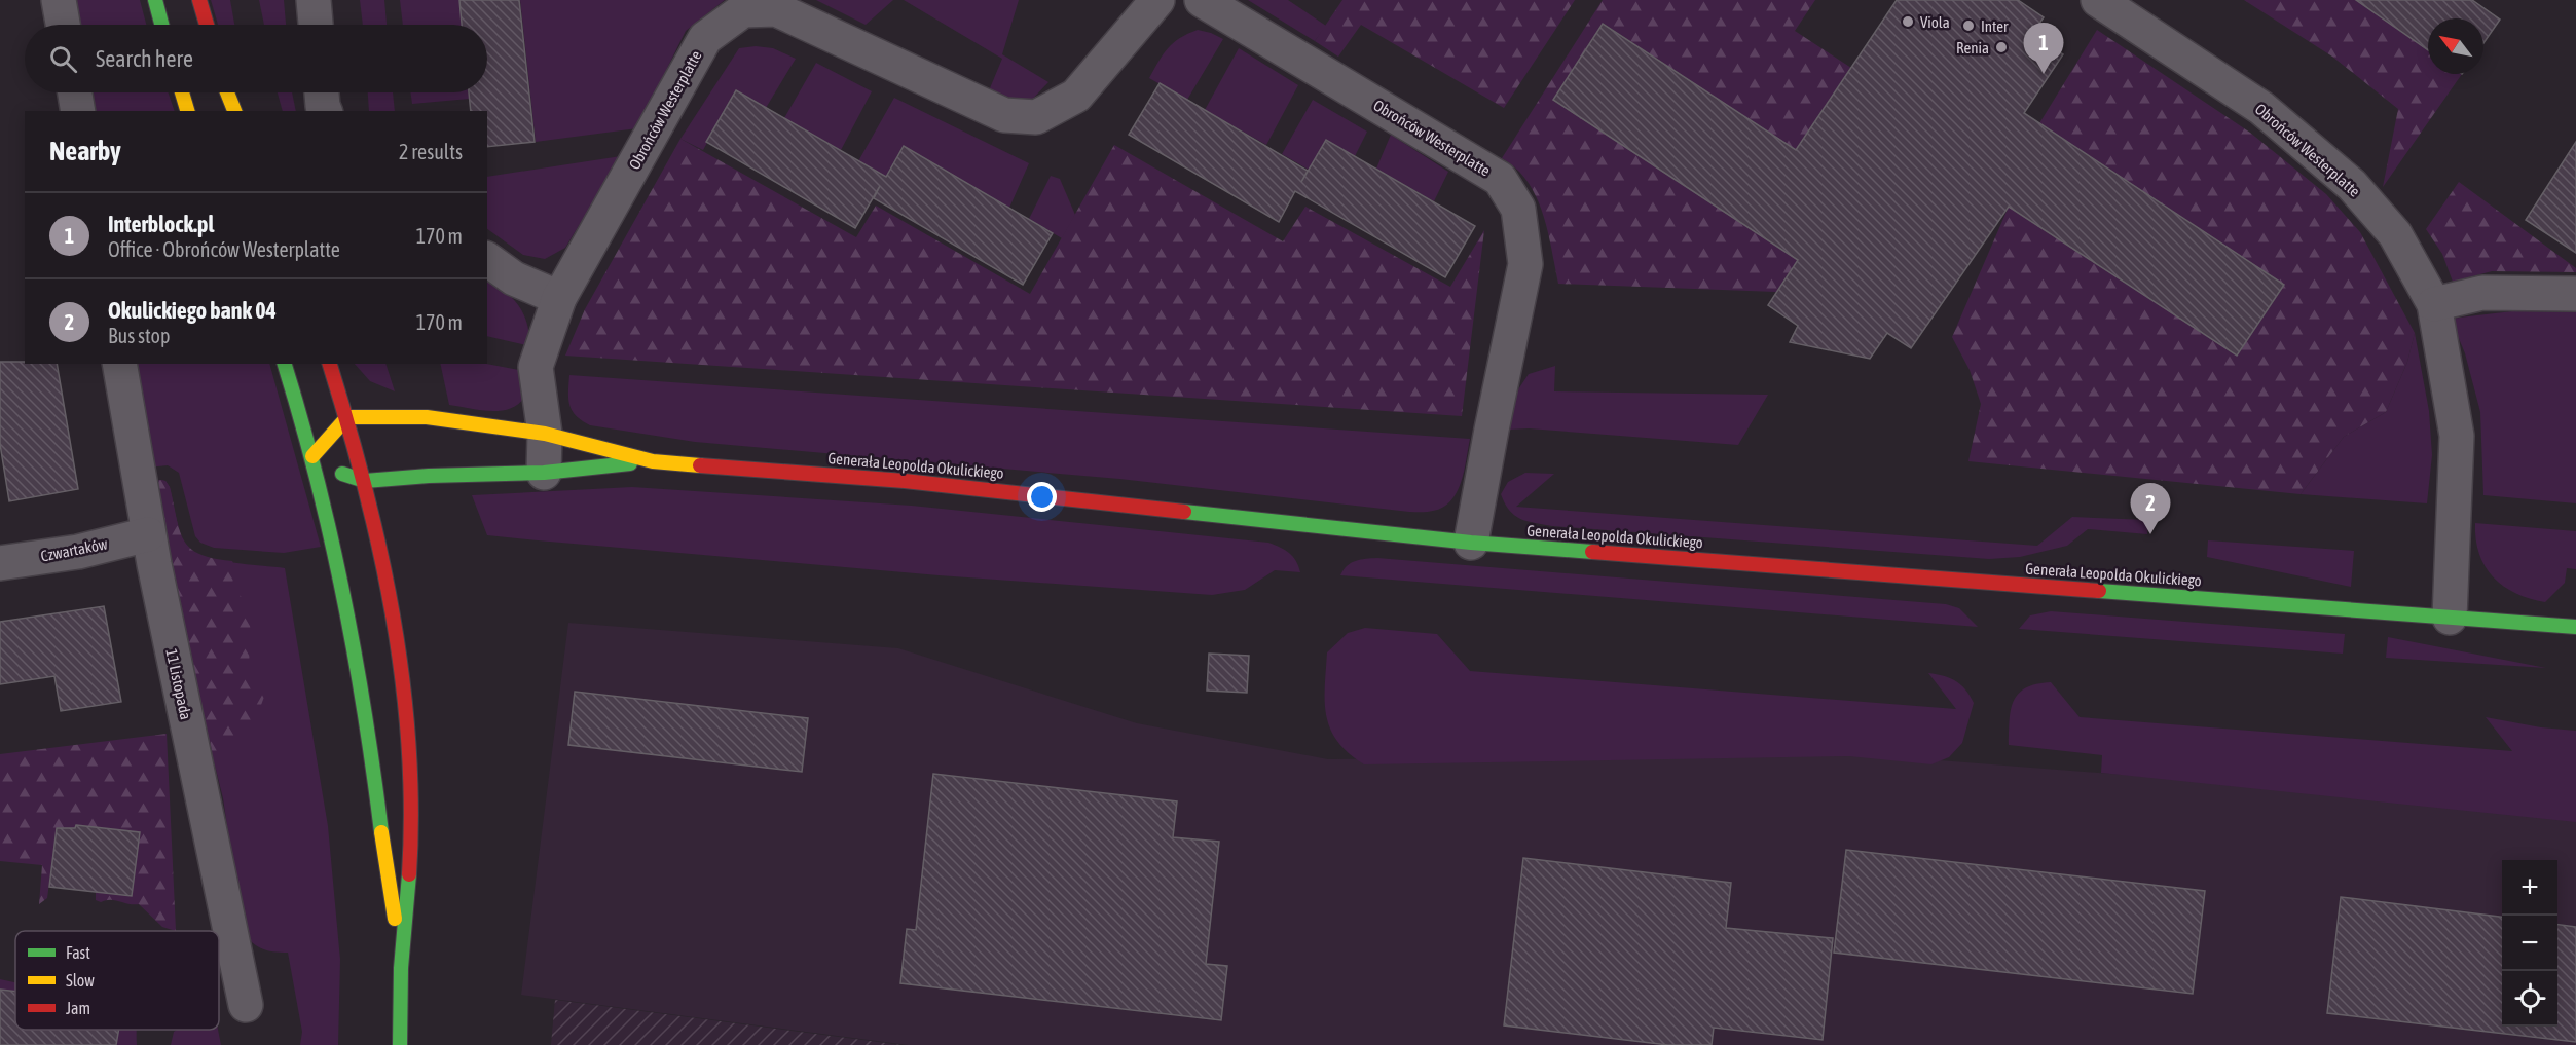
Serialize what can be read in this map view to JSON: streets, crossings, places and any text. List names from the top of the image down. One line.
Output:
{"streets":{"street":["Obrońców Westerplatte","Generała Leopolda Okulickiego","Czwartaków","11 Listopada"]},"crossings":[["Obrońców Westerplatte","Generała Leopolda Okulickiego"],["Czwartaków","11 Listopada"]],"places":["Viola","Inter","Renia"],"legend":["Fast","Slow","Jam"],"north":"top left","page":{"pins":["1","2"],"search":"Search here","heading":["Nearby","2 results"],"list":[{"mark":"1","name":"Interblock.pl","note":"Office · Obrońców Westerplatte","value":"170 m"},{"mark":"2","name":"Okulickiego bank 04","note":"Bus stop","value":"170 m"}],"map_buttons":["+","−"]}}
